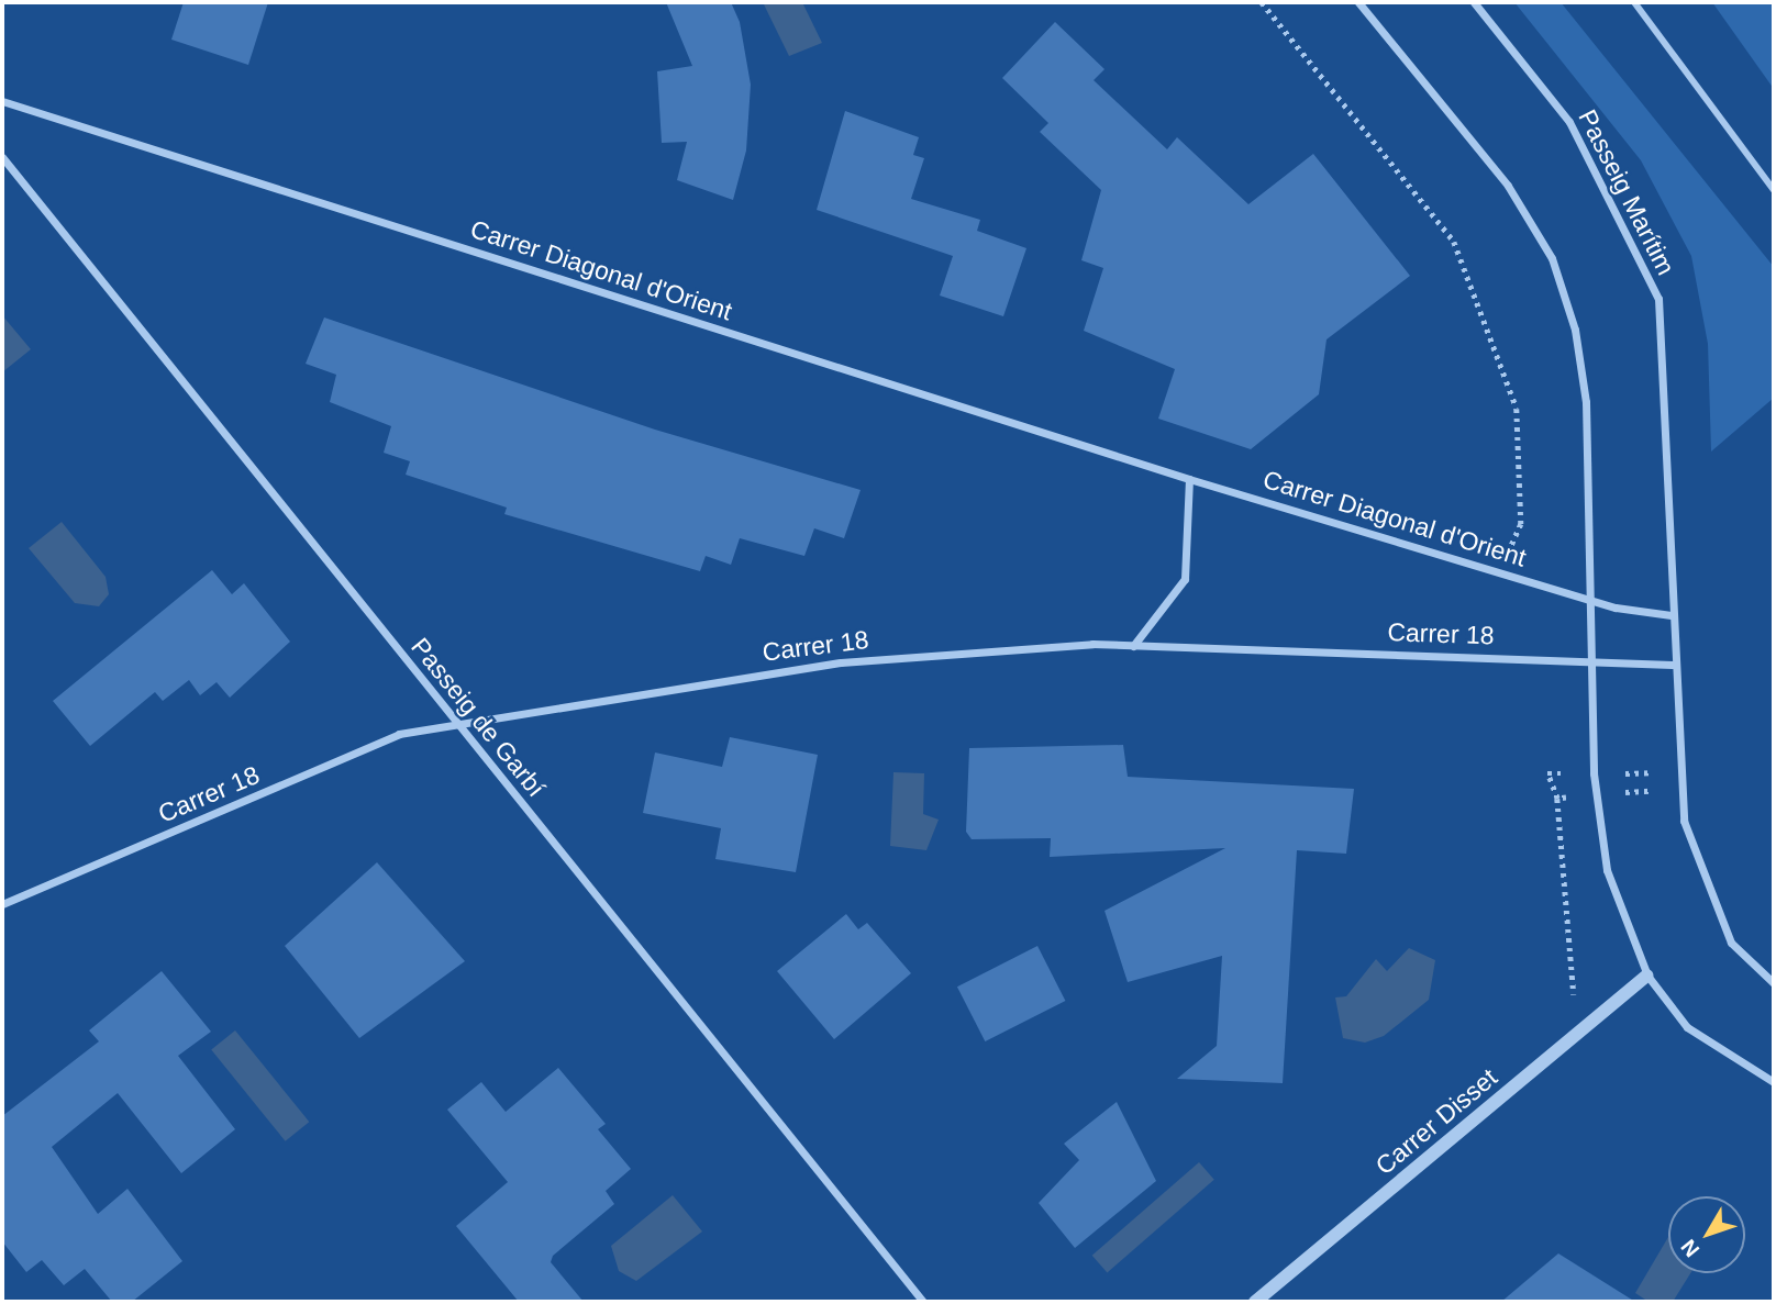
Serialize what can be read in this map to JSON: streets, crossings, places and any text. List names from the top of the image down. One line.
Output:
{"streets":{"street":["Passeig Marítim","Carrer Diagonal d'Orient","Carrer 18","Passeig de Garbí","Carrer Disset"]},"crossings":[["Passeig Marítim","Carrer 18"],["Carrer 18","Passeig de Garbí"]],"north":"bottom left"}
